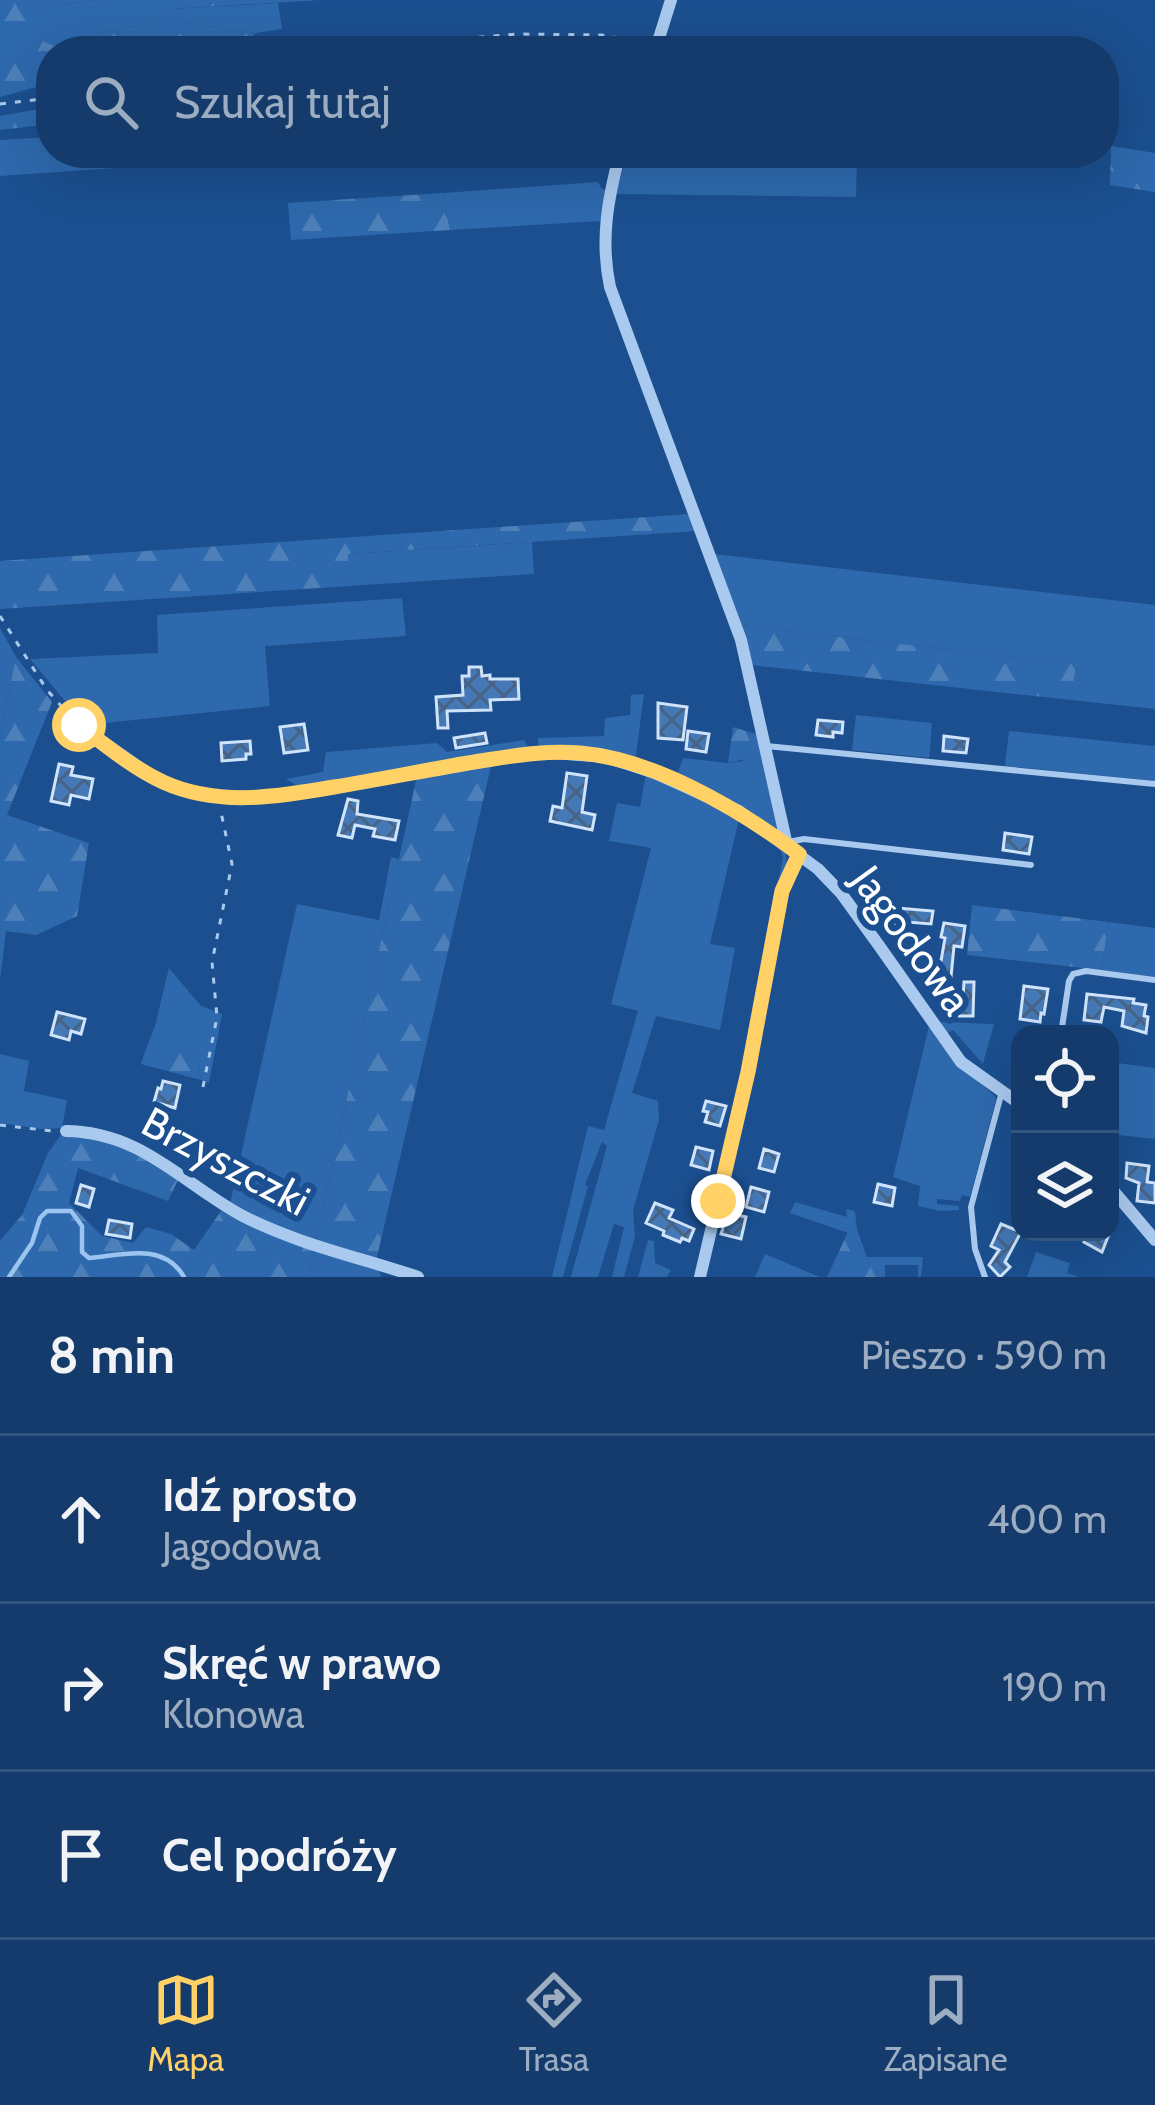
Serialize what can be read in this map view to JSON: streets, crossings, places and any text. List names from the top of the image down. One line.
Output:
{"streets":{"street":["Jagodowa","Brzyszczki"]},"page":{"search":"Szukaj tutaj","heading":["8 min","Pieszo · 590 m"],"list":[["Idź prosto","Jagodowa","400 m"],["Skręć w prawo","Klonowa","190 m"],"Cel podróży"],"nav":["Mapa","Trasa","Zapisane"]}}
